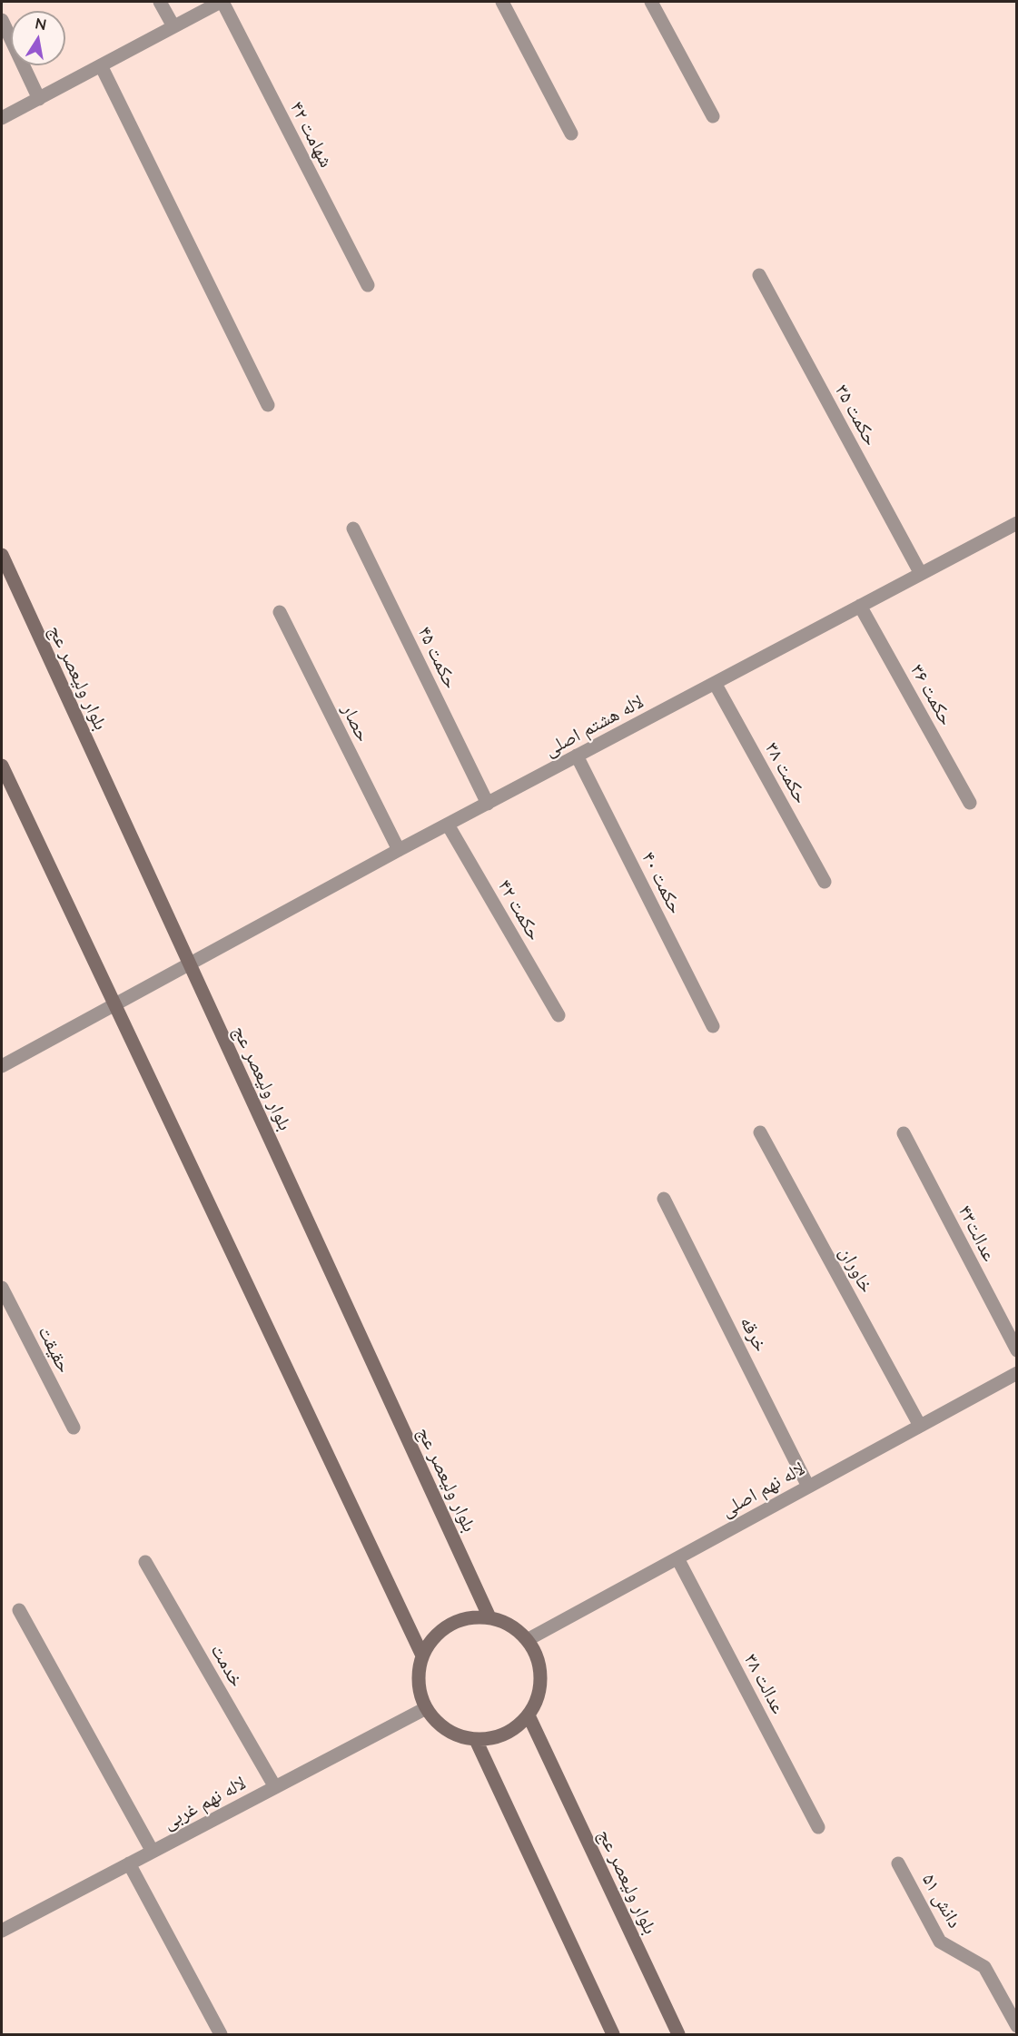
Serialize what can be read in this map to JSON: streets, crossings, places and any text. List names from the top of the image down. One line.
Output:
{"streets":{"main road":["بلوار ولیعصر عج"],"street":["شهامت ۴۲","حکمت ۳۵","حکمت ۴۵","حکمت ۳۶","حصار","لاله هشتم اصلی","حکمت ۳۸","حکمت ۴۰","حکمت ۴۲","عدالت۴۳","خاوران","خرقه","حقیقت","لاله نهم اصلی","خدمت","عدالت ٣٨","لاله نهم غربی","دانش ۵۱"]},"crossings":[["حکمت ۳۵","لاله هشتم اصلی"],["حکمت ۴۵","لاله هشتم اصلی"],["بلوار ولیعصر عج","لاله هشتم اصلی"],["بلوار ولیعصر عج","لاله نهم اصلی"],["بلوار ولیعصر عج","لاله نهم غربی"],["حکمت ۳۶","لاله هشتم اصلی"],["حصار","لاله هشتم اصلی"],["لاله هشتم اصلی","حکمت ۳۸"],["لاله هشتم اصلی","حکمت ۴۰"],["لاله هشتم اصلی","حکمت ۴۲"],["خاوران","لاله نهم اصلی"],["خرقه","لاله نهم اصلی"],["لاله نهم اصلی","عدالت ٣٨"],["لاله نهم اصلی","لاله نهم غربی"],["خدمت","لاله نهم غربی"]],"north":"top"}
